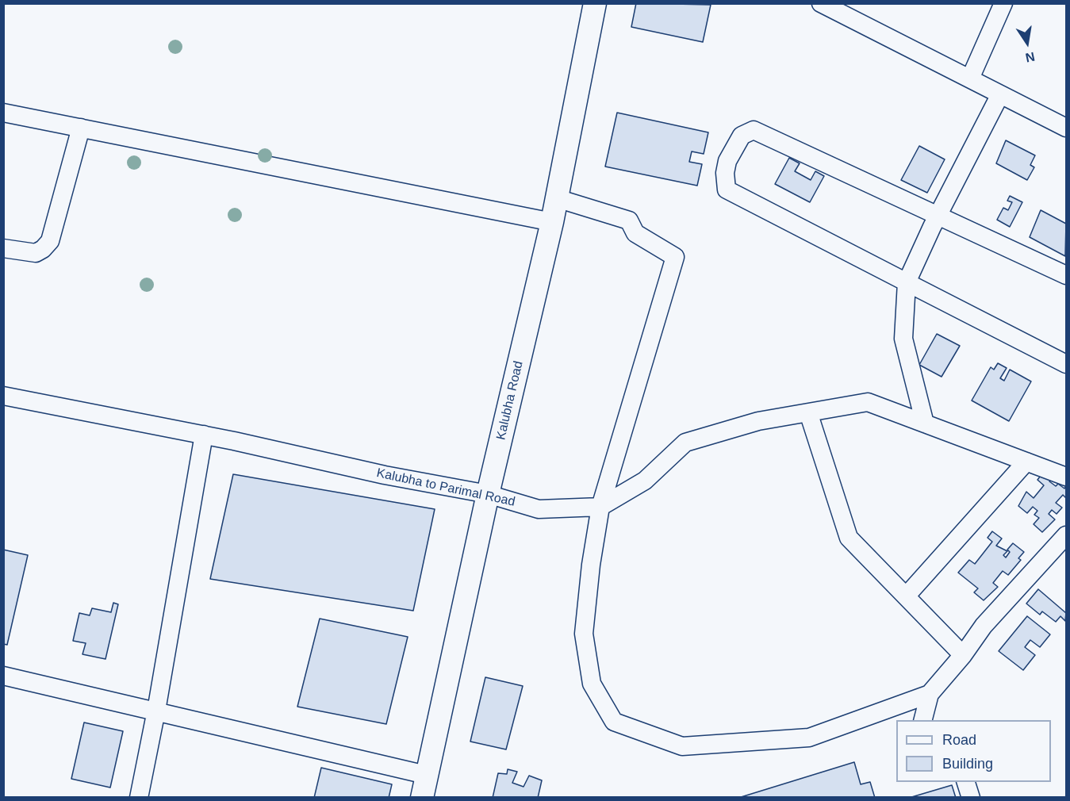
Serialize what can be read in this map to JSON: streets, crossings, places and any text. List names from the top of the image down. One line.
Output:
{"streets":{"street":["Kalubha Road","Kalubha to Parimal Road"]},"crossings":[["Kalubha Road","Kalubha to Parimal Road"]],"legend":["Road","Building"],"north":"bottom"}
